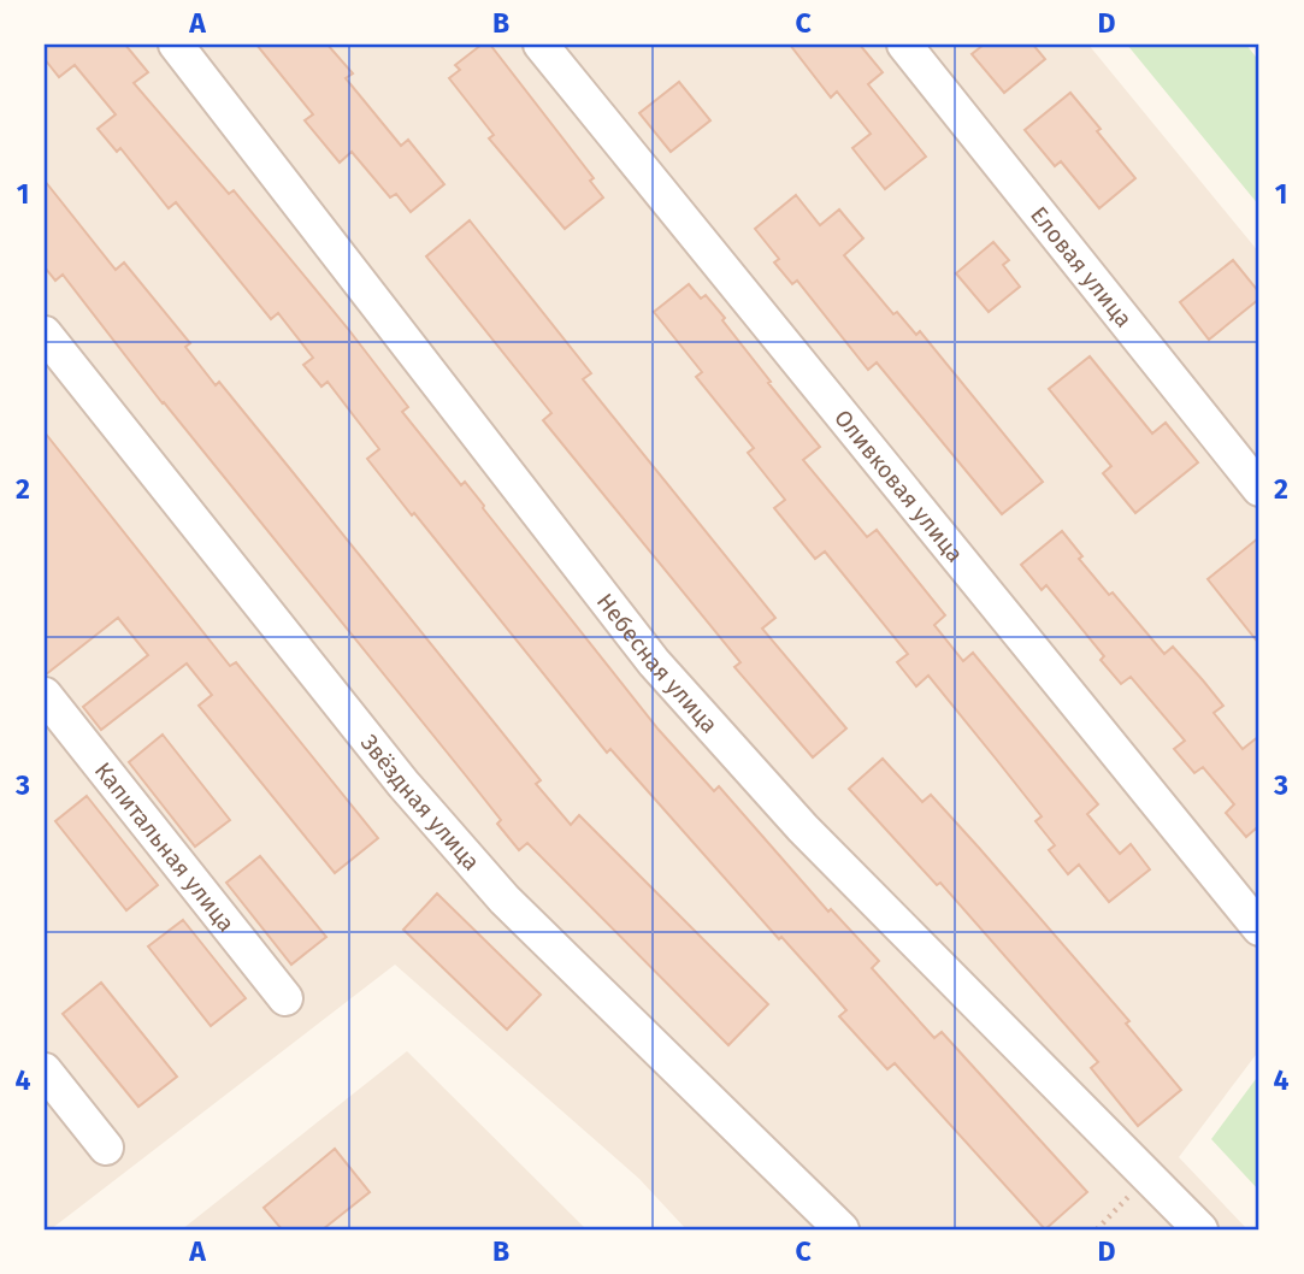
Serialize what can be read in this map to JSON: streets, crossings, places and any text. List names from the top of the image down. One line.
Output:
{"streets":{"street":["Еловая улица","Оливковая улица","Небесная улица","Звёздная улица","Капитальная улица"]},"grid":{"columns":["A","B","C","D"],"rows":["1","2","3","4"]}}
